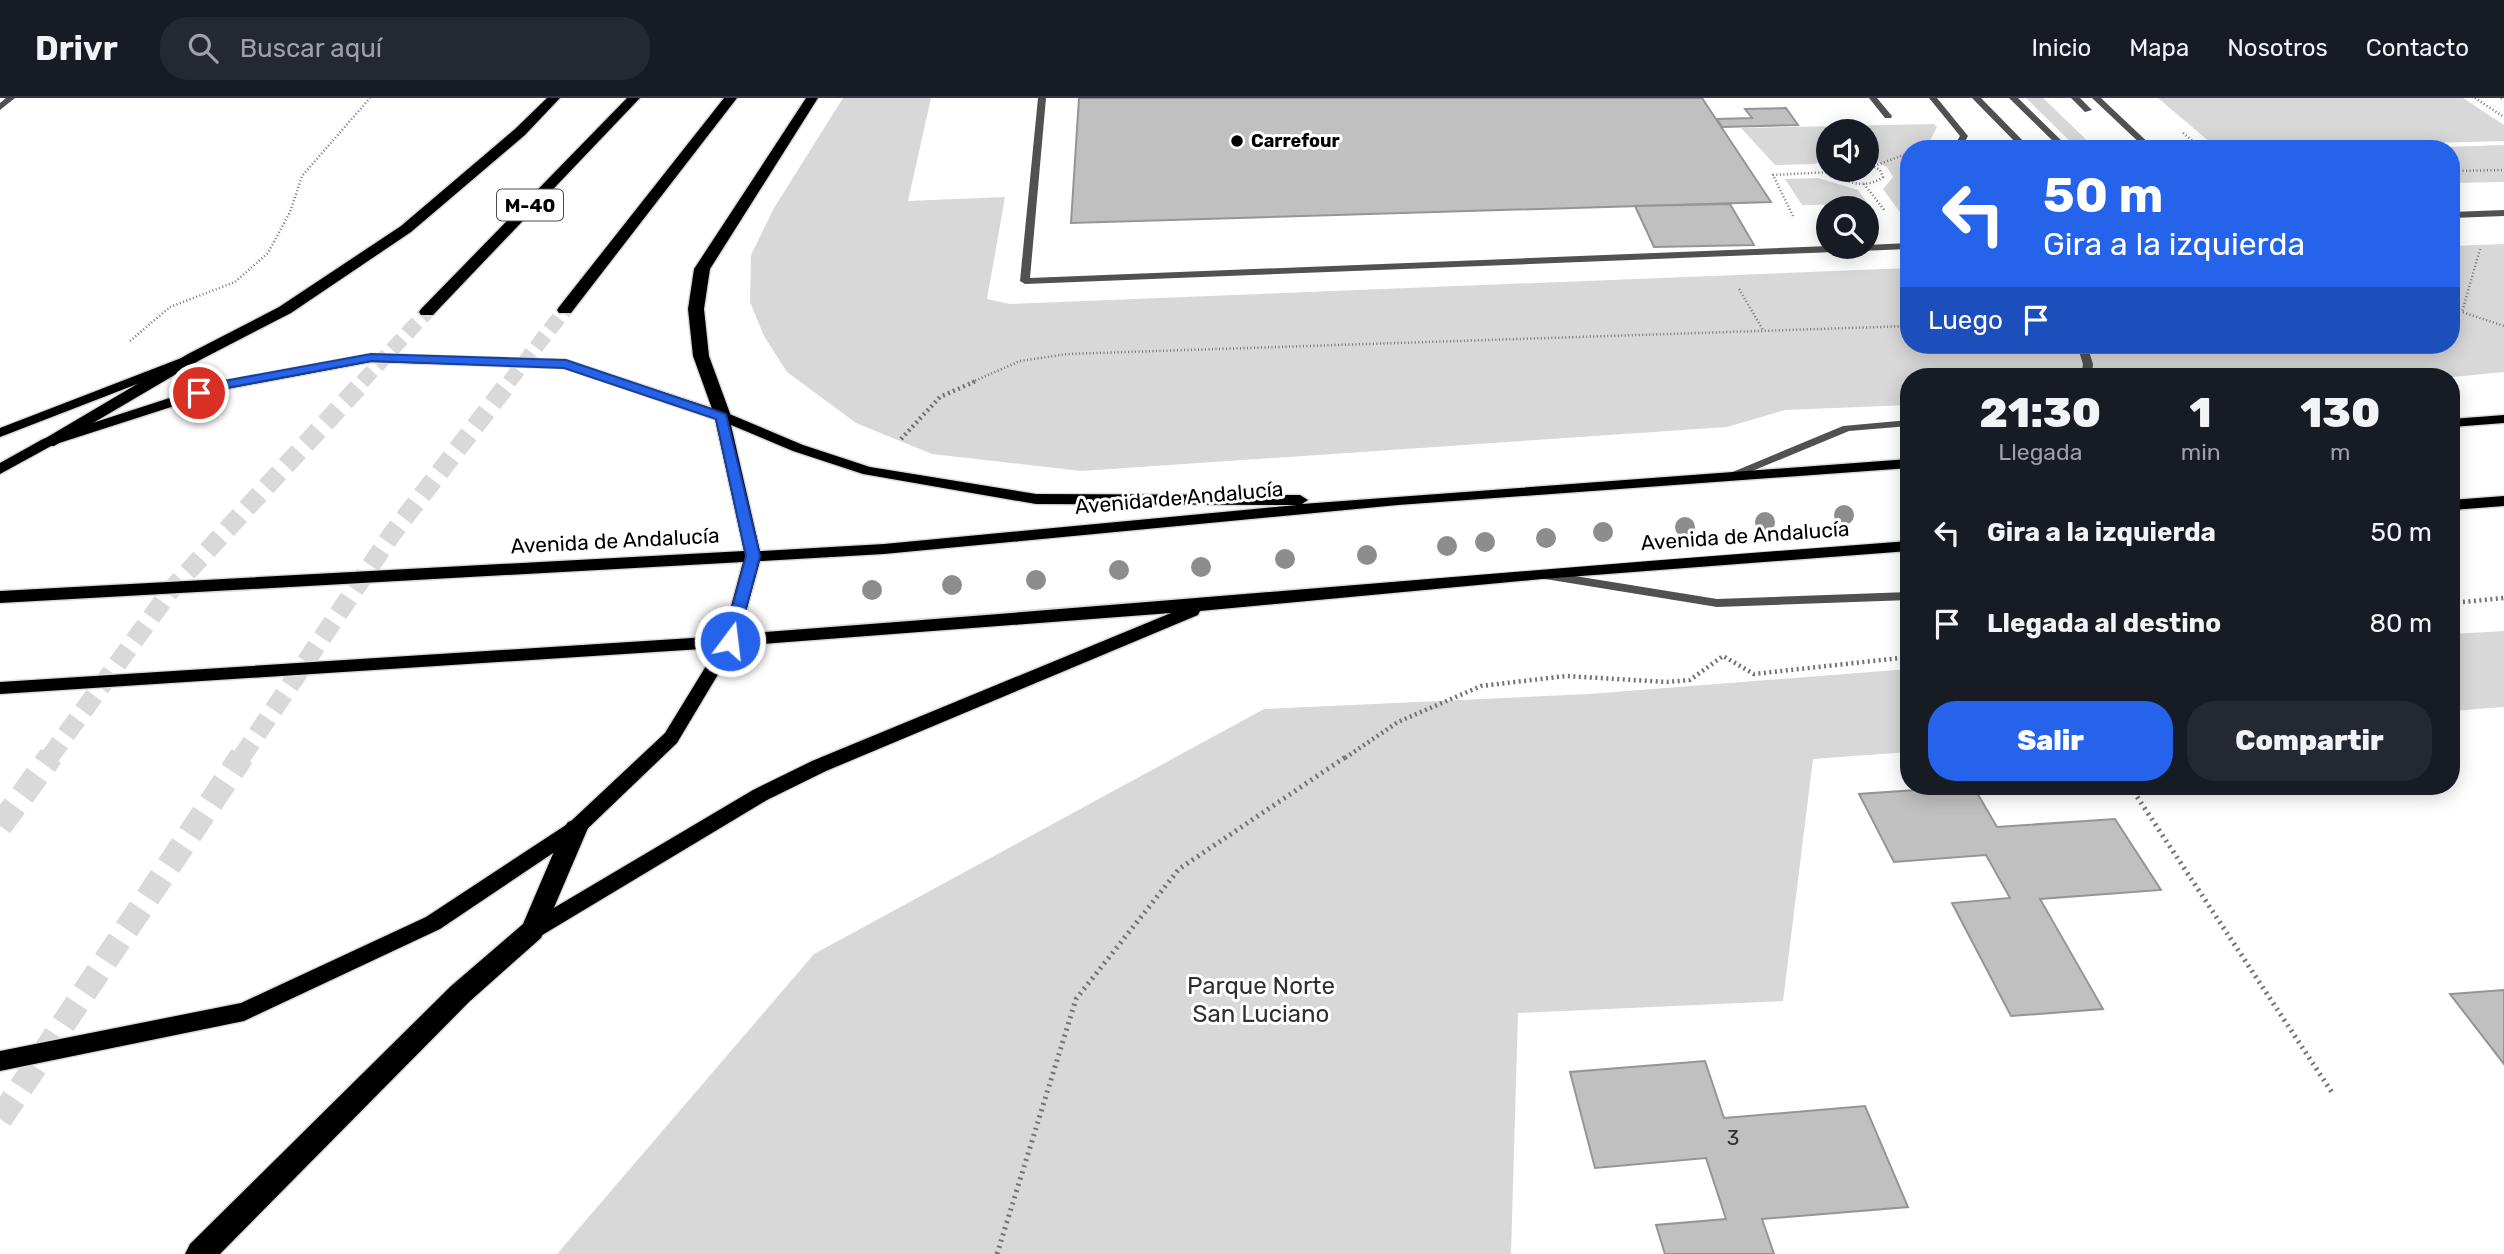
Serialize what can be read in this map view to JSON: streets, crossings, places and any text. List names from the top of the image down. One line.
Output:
{"streets":{"highway":["M-40"],"main road":["Avenida de Andalucía"]},"parks":["Parque Norte San Luciano"],"places":["Carrefour"],"house_numbers":["3"],"page":{"header":"Drivr","search":"Buscar aquí","nav":["Inicio","Mapa","Nosotros","Contacto"],"turn":["50 m","Gira a la izquierda"],"then":"Luego","eta":["21:30","Llegada","1","min","130","m"],"list":[{"name":"Gira a la izquierda","value":"50 m"},{"name":"Llegada al destino","value":"80 m"}],"buttons":["Salir","Compartir"]}}
